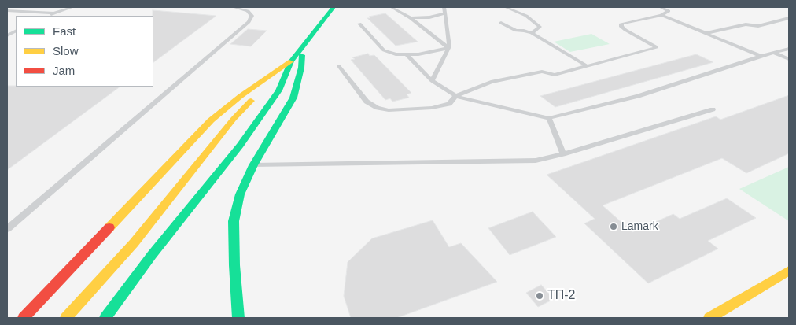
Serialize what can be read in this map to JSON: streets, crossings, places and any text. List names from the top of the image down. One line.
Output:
{"places":["Lamark","ТП-2"],"legend":["Fast","Slow","Jam"]}
